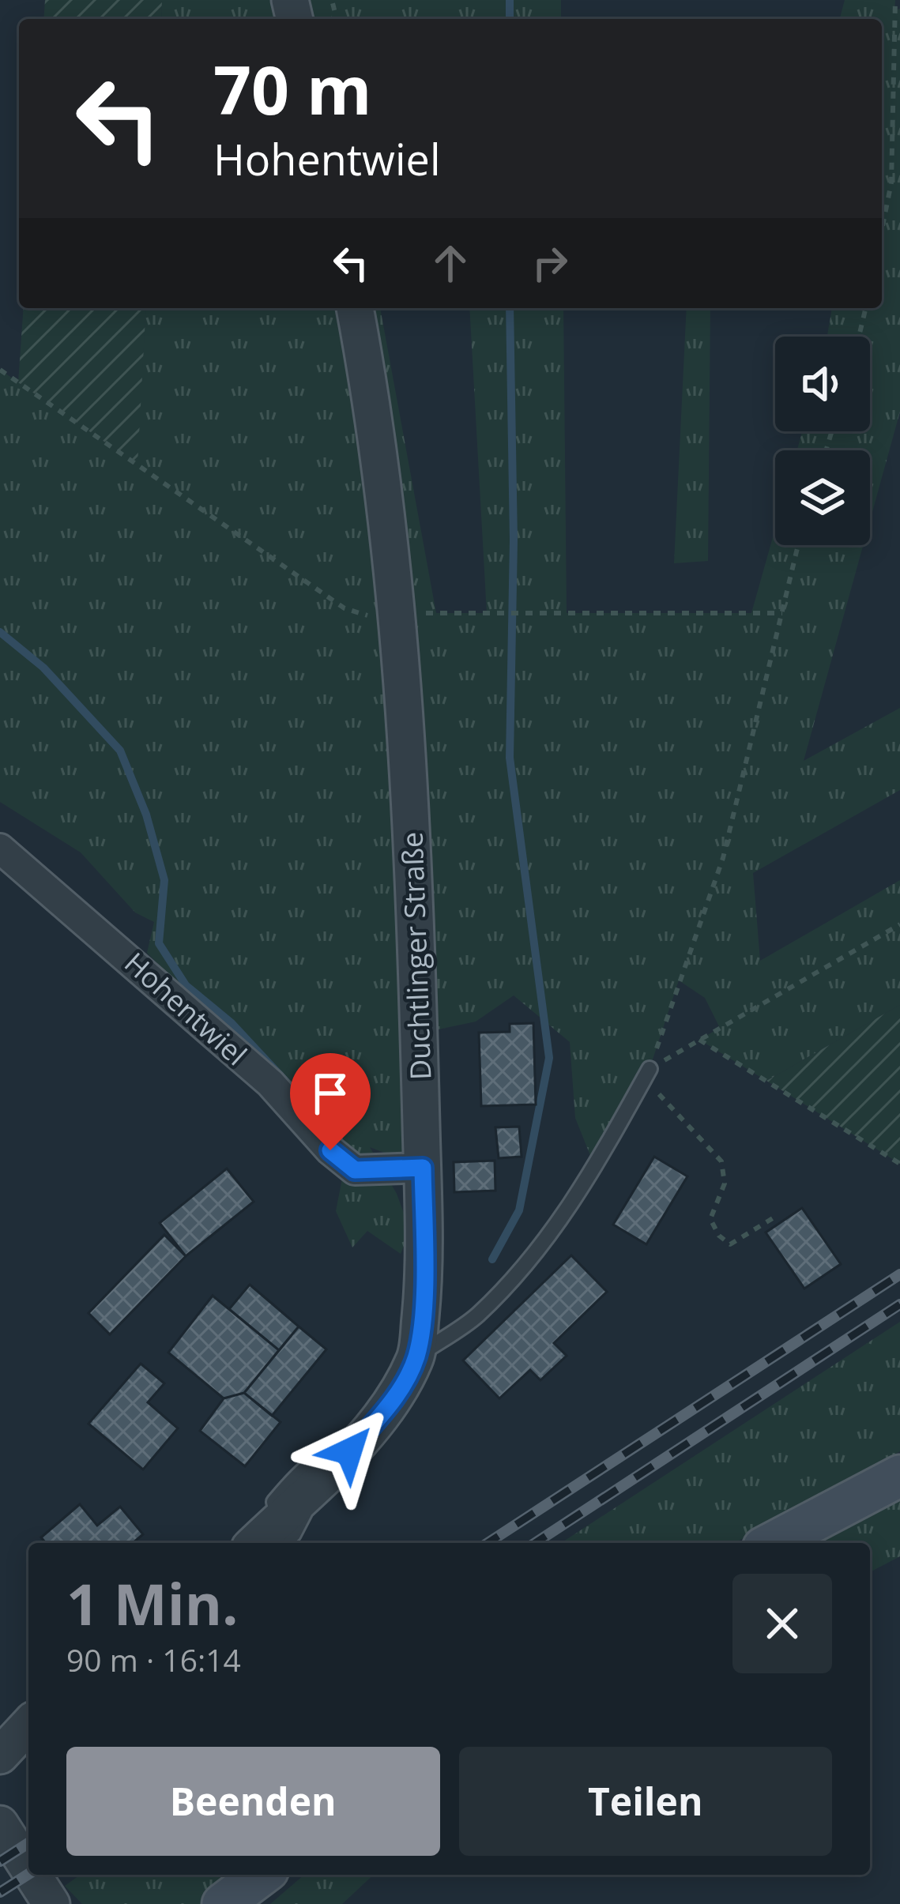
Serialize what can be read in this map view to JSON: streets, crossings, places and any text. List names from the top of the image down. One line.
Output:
{"streets":{"street":["Duchtlinger Straße","Hohentwiel"]},"crossings":[["Duchtlinger Straße","Hohentwiel"]],"page":{"turn":["70 m","Hohentwiel"],"heading":["1 Min.","90 m · 16:14"],"buttons":["Beenden","Teilen"]}}
